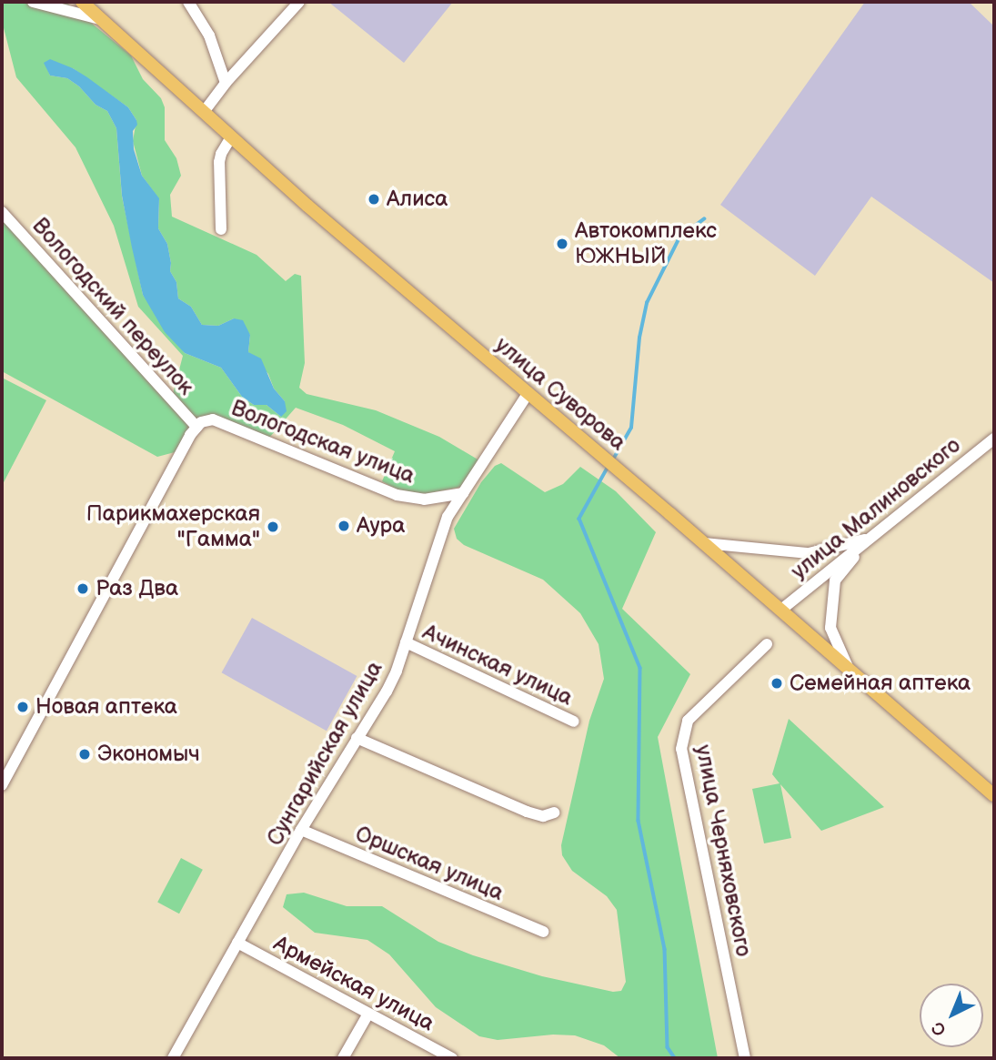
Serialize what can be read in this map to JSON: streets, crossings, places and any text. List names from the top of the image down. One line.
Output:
{"streets":{"main road":["улица Суворова"],"street":["Вологодский переулок","Вологодская улица","улица Малиновского","Ачинская улица","Сунгарийская улица","улица Черняховского","Оршская улица","Армейская улица"]},"crossings":[["Вологодский переулок","Вологодская улица"],["улица Суворова","улица Малиновского"],["улица Суворова","Сунгарийская улица"],["Вологодская улица","Сунгарийская улица"],["Ачинская улица","Сунгарийская улица"],["Сунгарийская улица","Оршская улица"],["Сунгарийская улица","Армейская улица"]],"places":["Алиса","Автокомплекс ЮЖНЫЙ","Аура","Парикмахерская \"Гамма\"","Раз Два","Семейная аптека","Новая аптека","Экономыч"],"north":"bottom left"}
